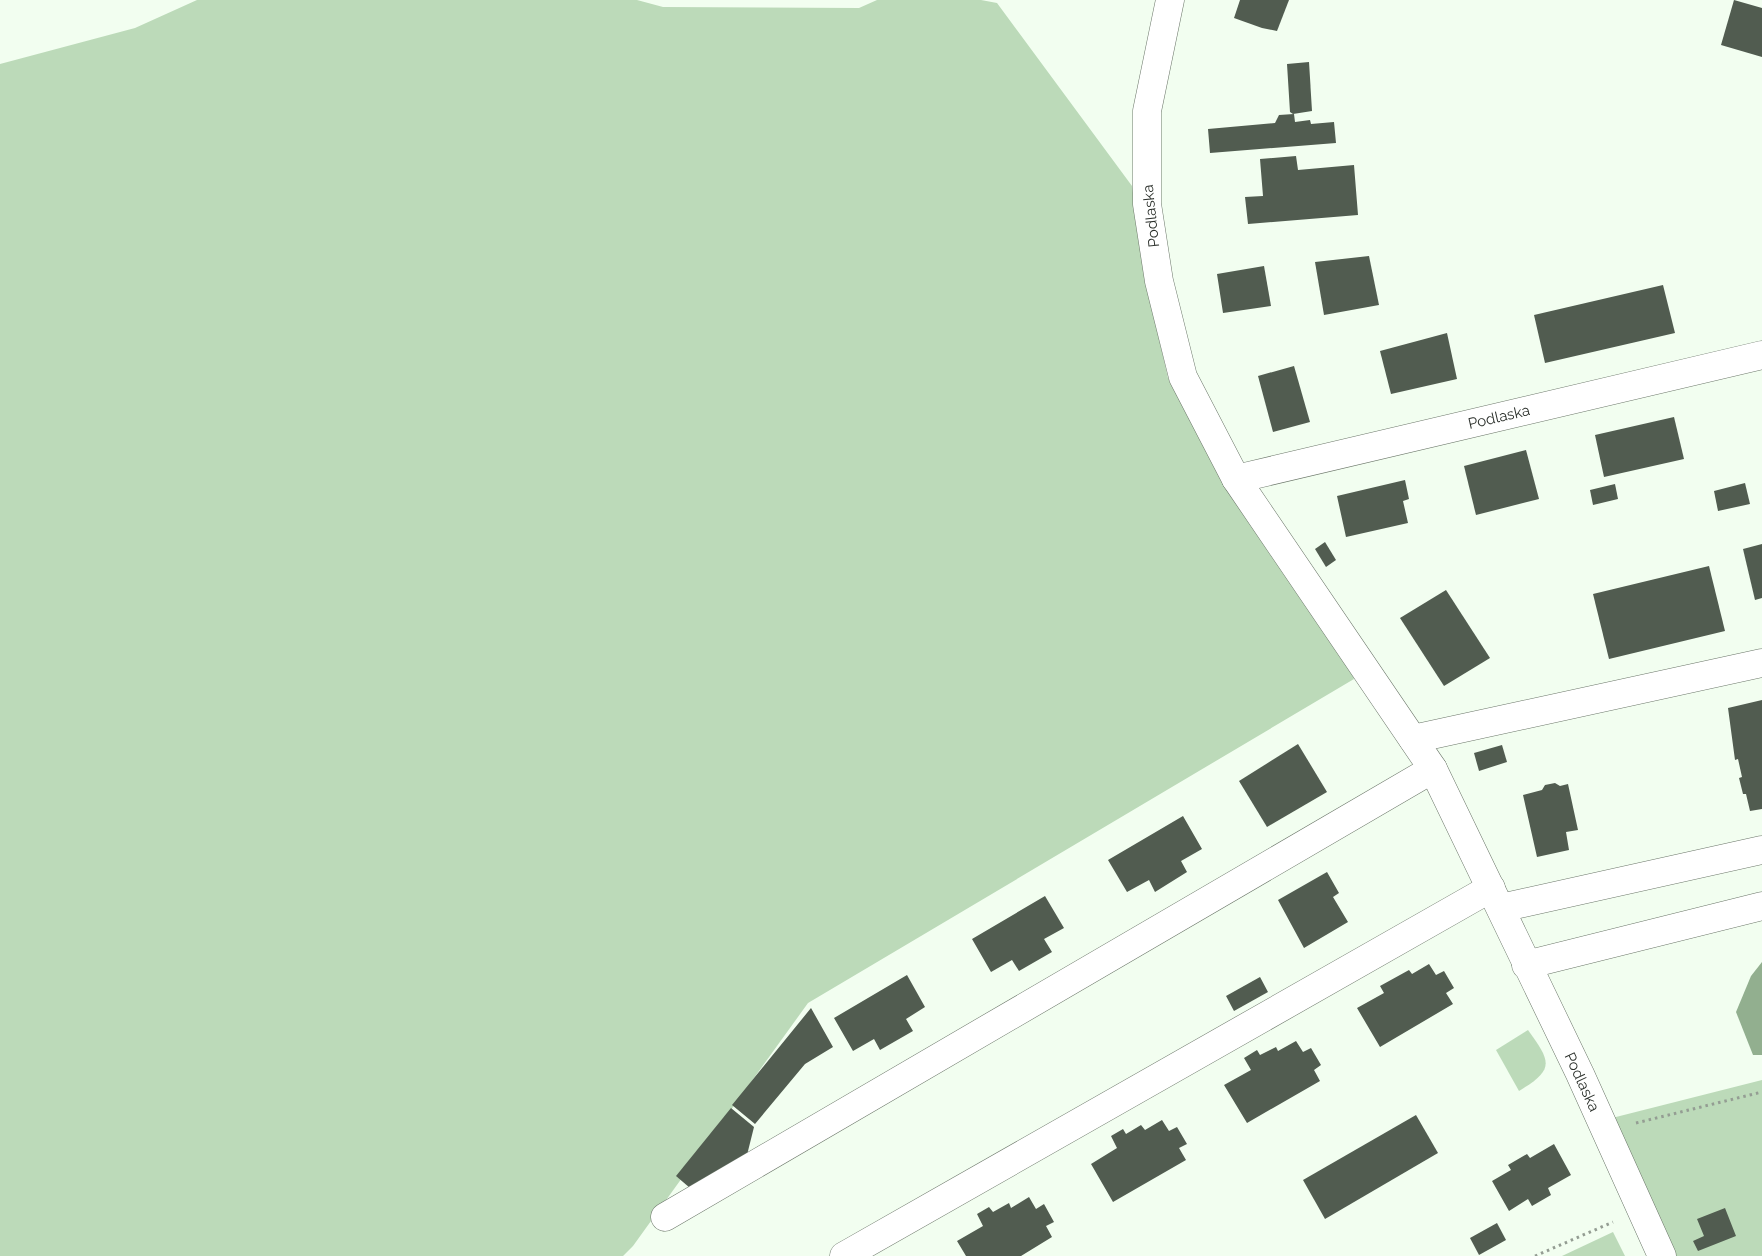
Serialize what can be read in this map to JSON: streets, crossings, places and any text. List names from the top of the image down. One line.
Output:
{"streets":{"street":["Podlaska"]}}
